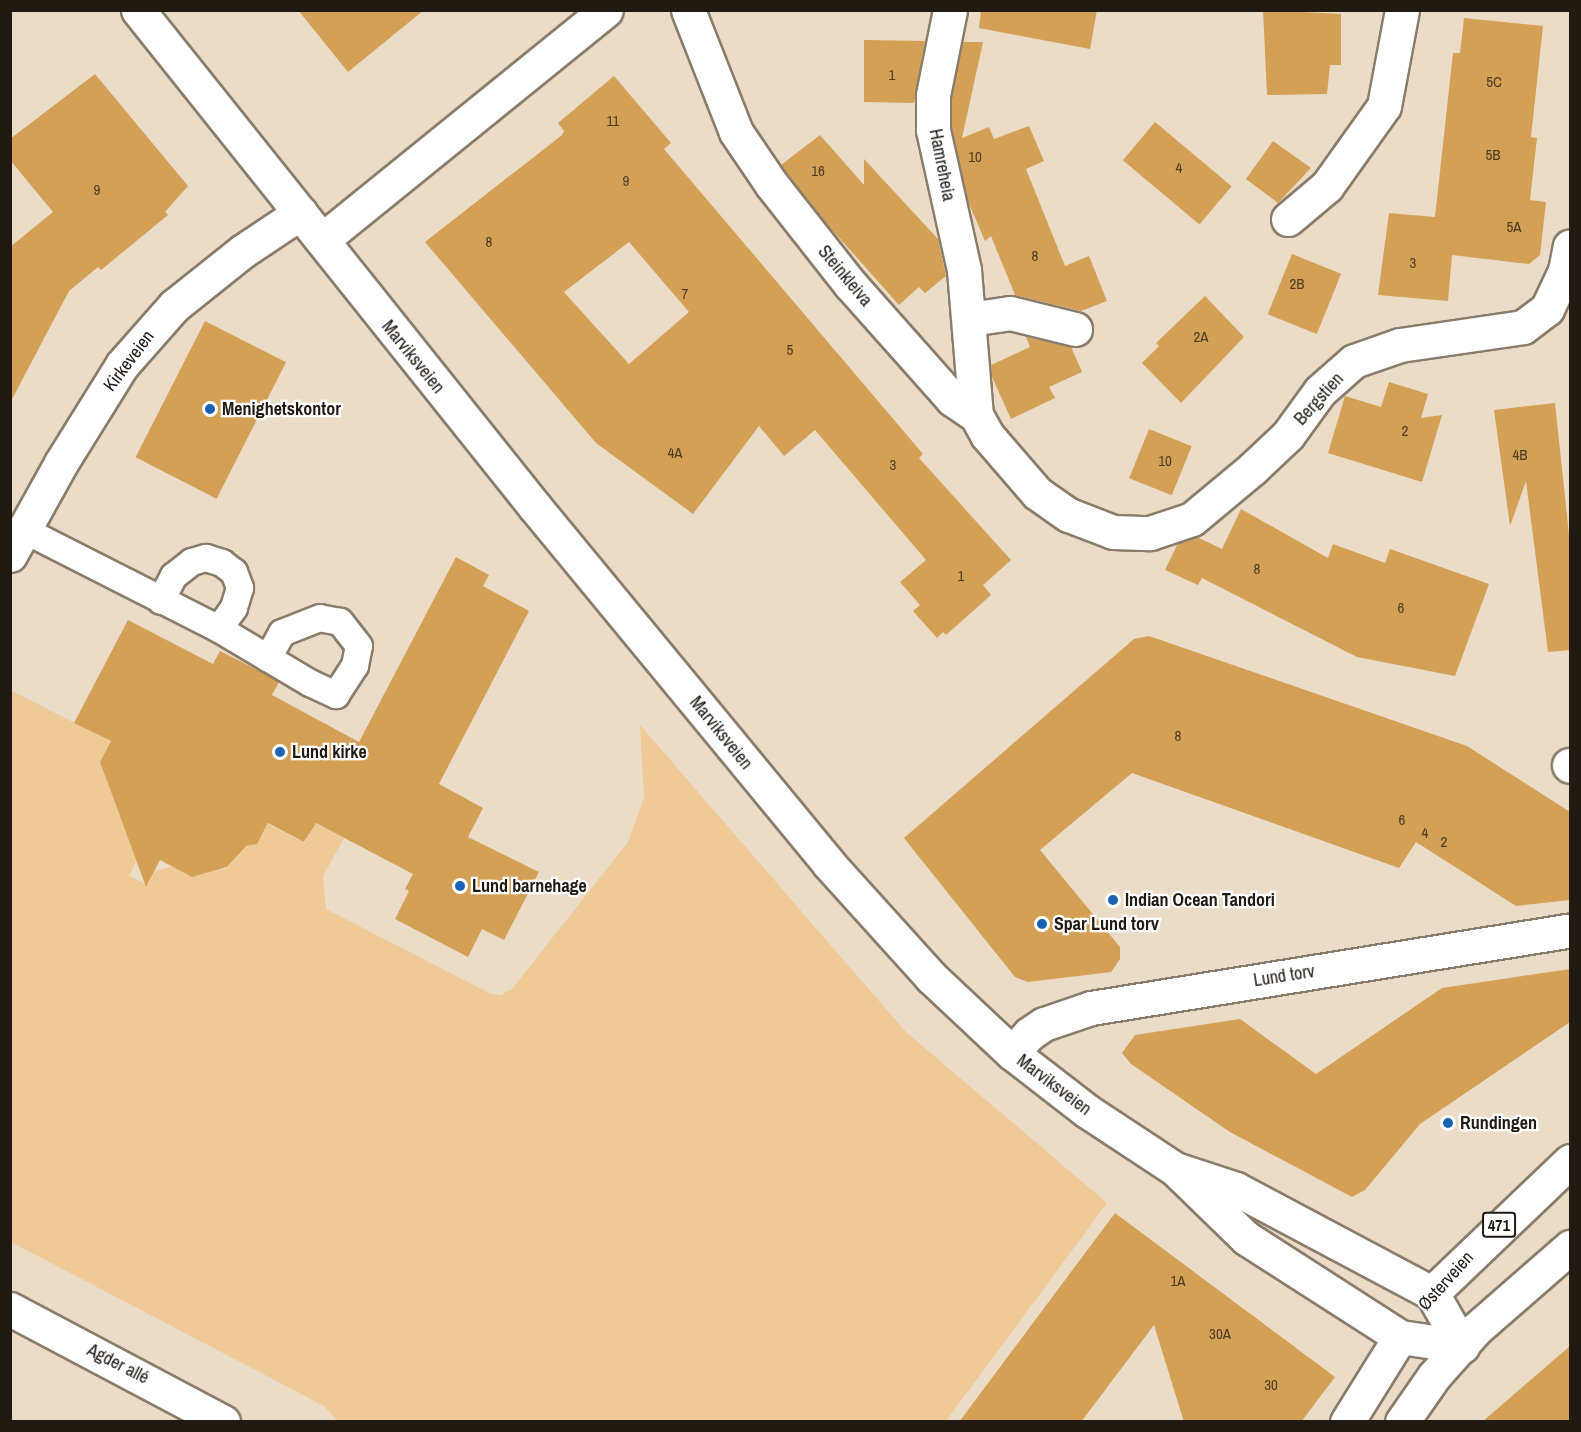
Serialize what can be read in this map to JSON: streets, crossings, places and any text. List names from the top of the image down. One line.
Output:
{"streets":{"street":["Hamreheia","Steinkleiva","Marviksveien","Kirkeveien","Bergstien","Lund torv","471","Østerveien","Agder allé"]},"crossings":[["Hamreheia","Steinkleiva"],["Steinkleiva","Bergstien"],["Marviksveien","Kirkeveien"],["Marviksveien","Lund torv"],["Marviksveien","Østerveien"]],"places":["Menighetskontor","Lund kirke","Lund barnehage","Indian Ocean Tandori","Spar Lund torv","Rundingen"],"house_numbers":["1","5C","11","5B","10","4","16","9","9","5A","8","8","3","2B","7","2A","5","2","4A","4B","10","3","8","1","6","8","6","4","2","1A","30A","30"]}
